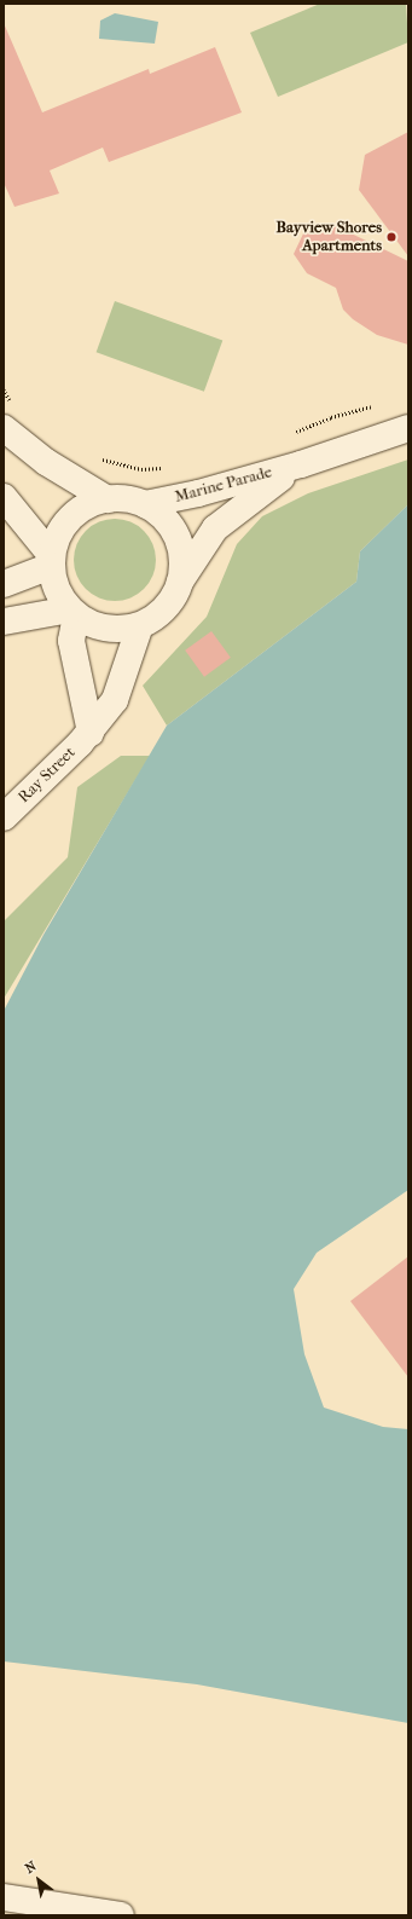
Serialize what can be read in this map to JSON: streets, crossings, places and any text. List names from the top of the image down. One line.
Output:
{"streets":{"main road":["Marine Parade","Ray Street"]},"crossings":[["Marine Parade","Ray Street"]],"places":["Bayview Shores Apartments"],"north":"top left"}
